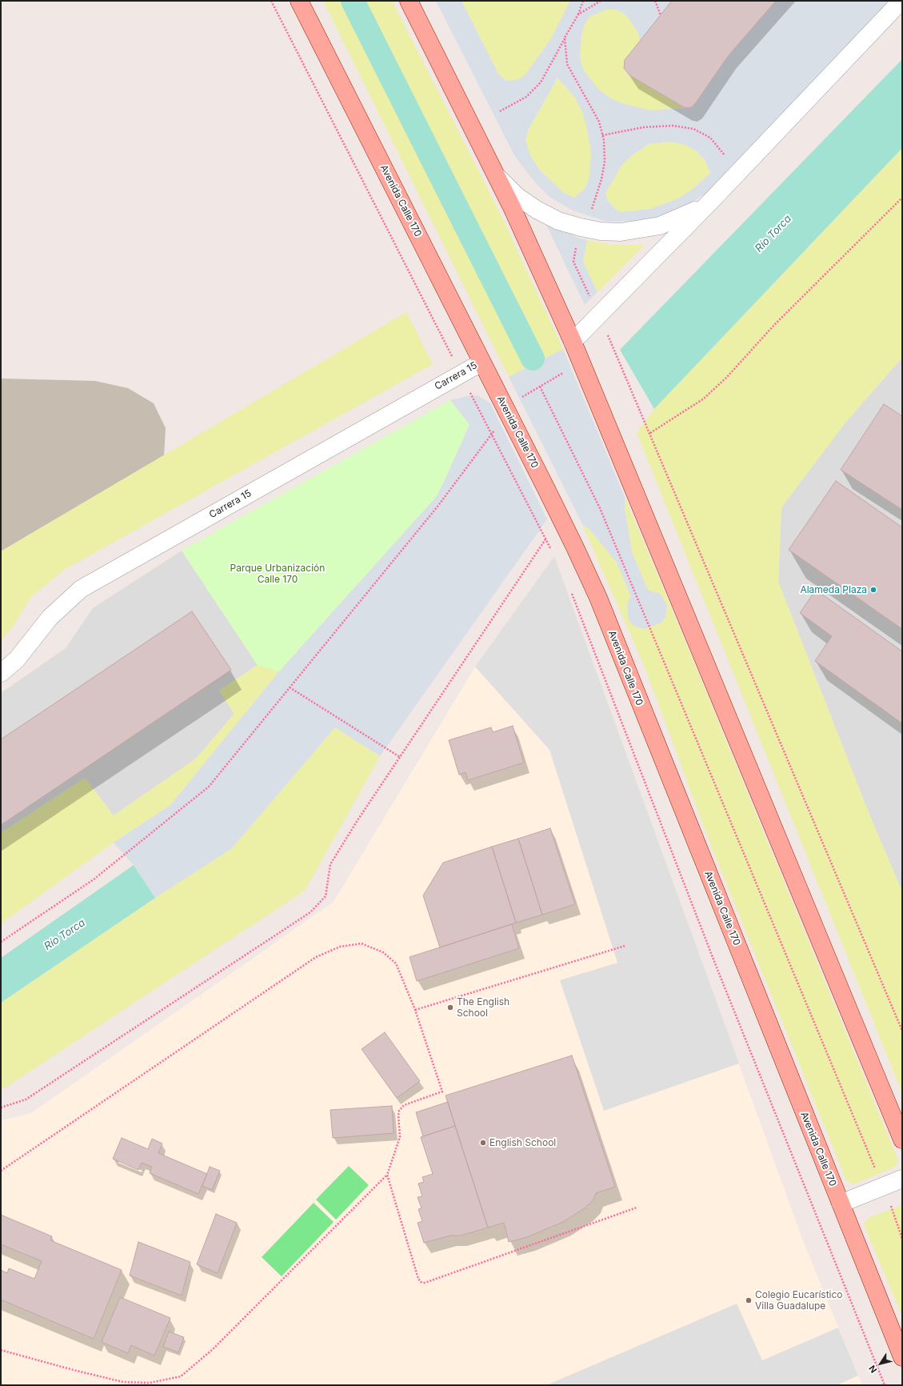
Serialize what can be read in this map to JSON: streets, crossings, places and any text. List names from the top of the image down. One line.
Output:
{"streets":{"main road":["Avenida Calle 170"],"street":["Carrera 15"]},"crossings":[["Avenida Calle 170","Carrera 15"]],"water":["Río Torca"],"parks":["Parque Urbanización Calle 170"],"places":["Alameda Plaza","The English School","English School","Colegio Eucarístico Villa Guadalupe"],"north":"bottom left"}
